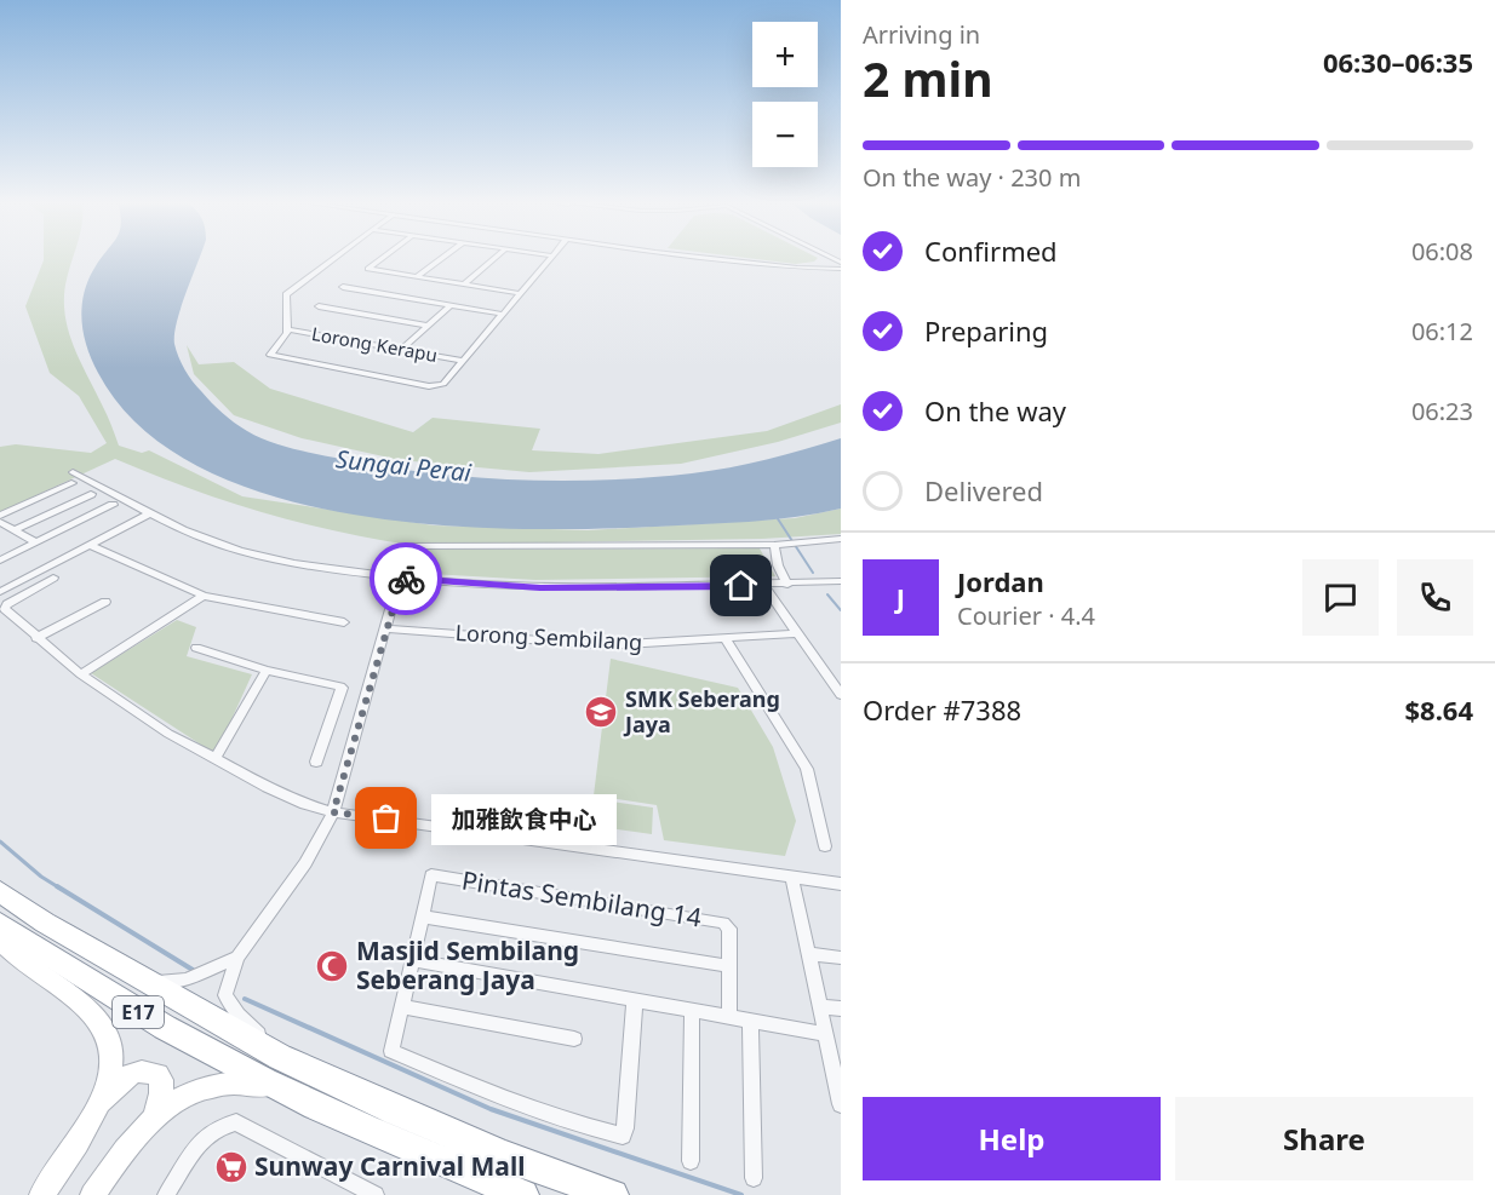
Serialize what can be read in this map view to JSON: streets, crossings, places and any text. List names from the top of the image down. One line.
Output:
{"streets":{"highway":["E17"],"street":["Lorong Kerapu","Lorong Sembilang","Pintas Sembilang 14"]},"water":["Sungai Perai"],"places":{"school or university":["SMK Seberang Jaya"],"other":["加雅飲食中心"],"mosque":["Masjid Sembilang Seberang Jaya"],"supermarket":["Sunway Carnival Mall"]},"page":{"heading":["2 min","Arriving in","06:30–06:35"],"panel":["Jordan","Courier · 4.4","Order #7388","$8.64"],"map_buttons":["+","−"],"bar":"On the way · 230 m","list":[["Confirmed","06:08"],["Preparing","06:12"],["On the way","06:23"],"Delivered"],"round":"J","bubble":"加雅飲食中心","buttons":["Help","Share"]}}
